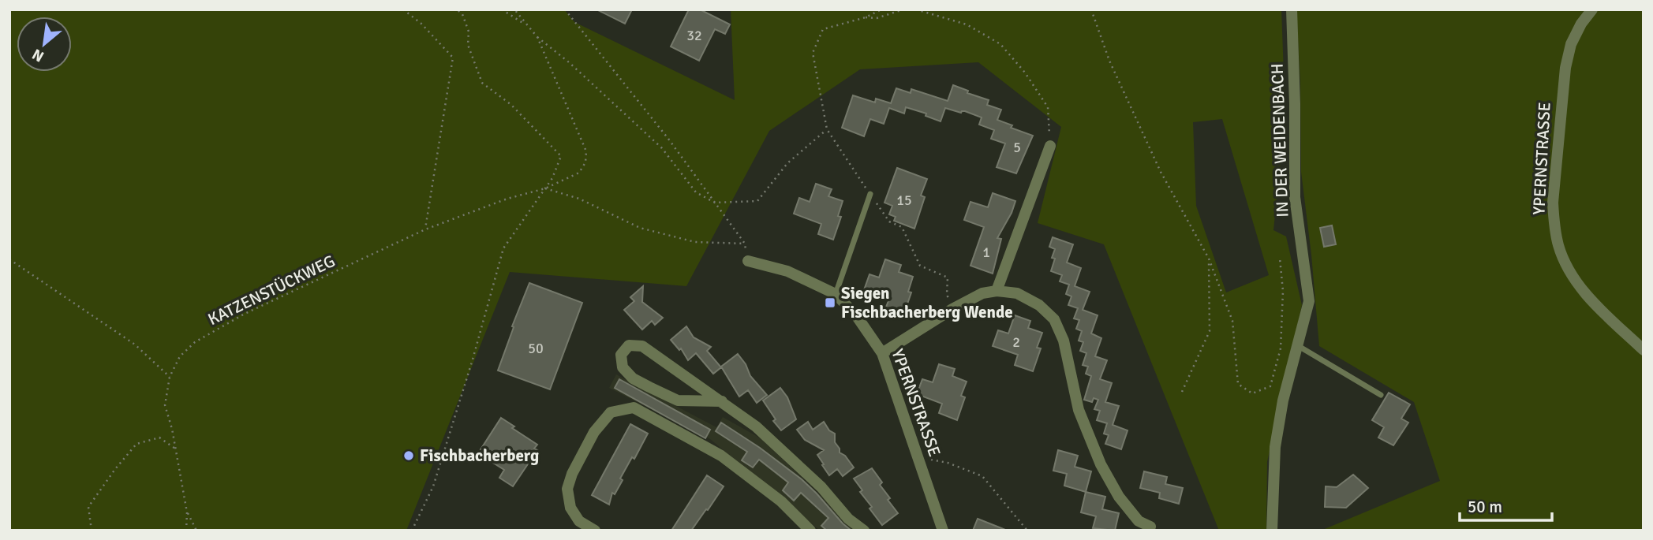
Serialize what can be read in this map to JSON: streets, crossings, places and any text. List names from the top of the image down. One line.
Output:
{"streets":{"street":["IN DER WEIDENBACH","YPERNSTRASSE"],"path":["KATZENSTÜCKWEG"]},"places":{"transit":["Siegen Fischbacherberg Wende"],"other":["Fischbacherberg"]},"house_numbers":["32","5","15","1","2","50"],"scale_bar":"50 m","north":"bottom left"}
